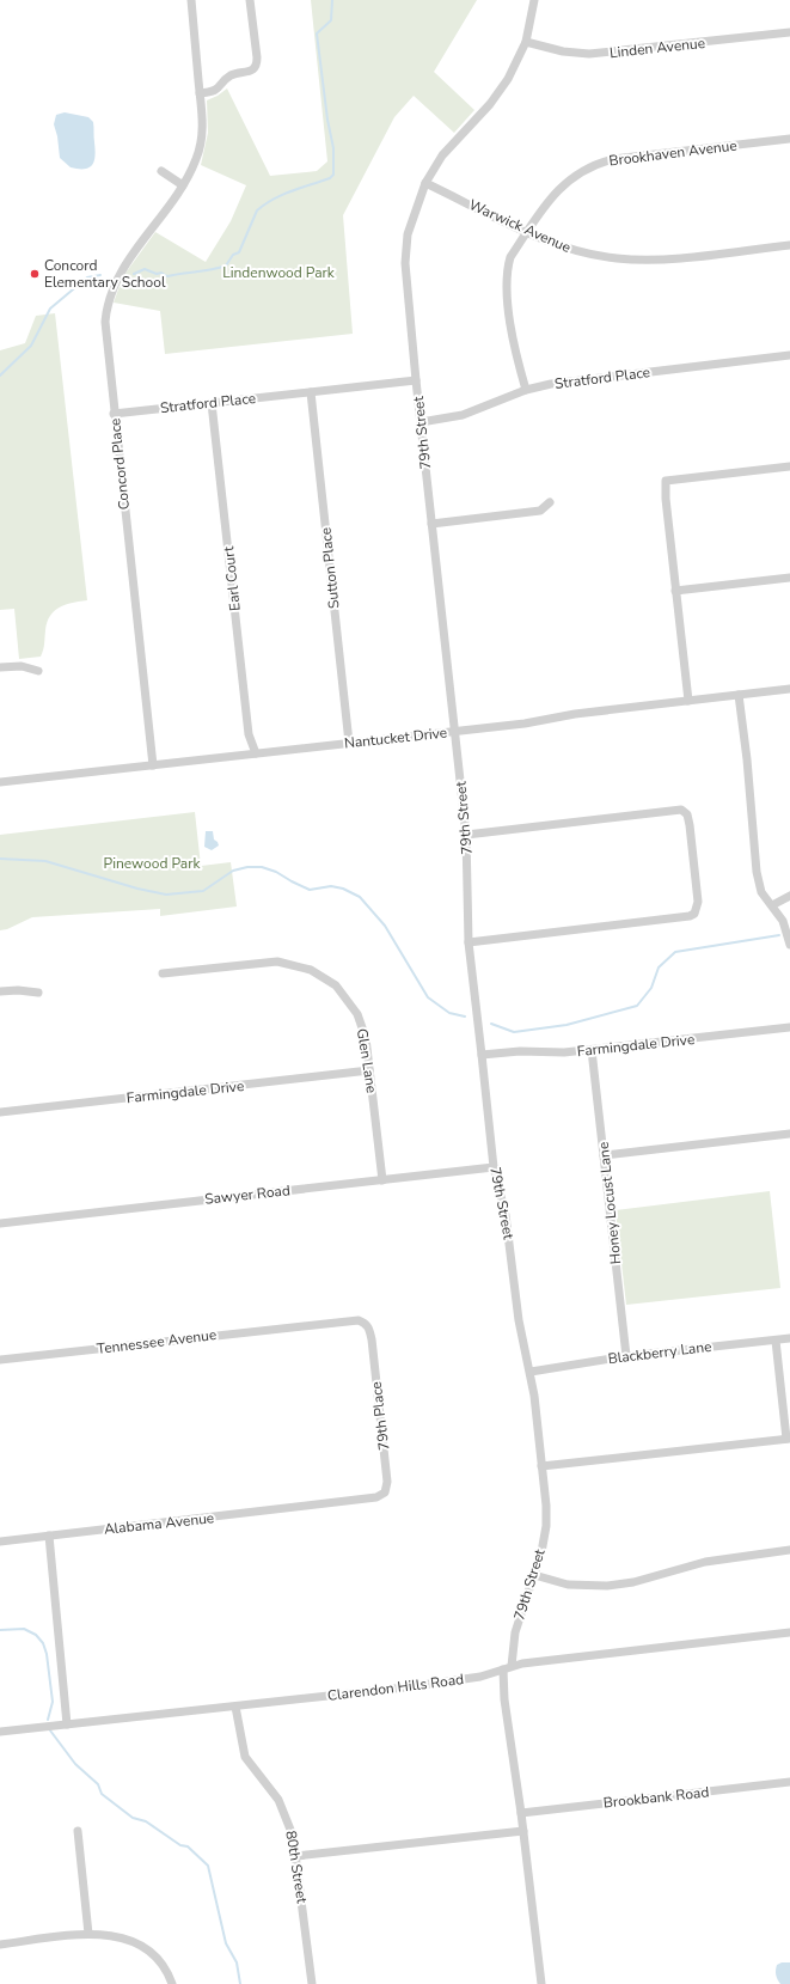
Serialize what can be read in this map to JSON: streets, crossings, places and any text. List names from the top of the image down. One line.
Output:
{"streets":{"street":["Linden Avenue","Brookhaven Avenue","Warwick Avenue","Stratford Place","79th Street","Concord Place","Sutton Place","Earl Court","Nantucket Drive","Farmingdale Drive","Glen Lane","Sawyer Road","Honey Locust Lane","Tennessee Avenue","Blackberry Lane","79th Place","Alabama Avenue","Clarendon Hills Road","Brookbank Road","80th Street"]},"crossings":[["Linden Avenue","79th Street"],["Brookhaven Avenue","Warwick Avenue"],["Brookhaven Avenue","Stratford Place"],["Warwick Avenue","79th Street"],["Stratford Place","79th Street"],["Stratford Place","Concord Place"],["Stratford Place","Sutton Place"],["Stratford Place","Earl Court"],["79th Street","Nantucket Drive"],["79th Street","Farmingdale Drive"],["79th Street","Sawyer Road"],["79th Street","Blackberry Lane"],["79th Street","Clarendon Hills Road"],["79th Street","Brookbank Road"],["Concord Place","Nantucket Drive"],["Sutton Place","Nantucket Drive"],["Earl Court","Nantucket Drive"],["Farmingdale Drive","Glen Lane"],["Farmingdale Drive","Honey Locust Lane"],["Glen Lane","Sawyer Road"],["Honey Locust Lane","Blackberry Lane"],["Tennessee Avenue","79th Place"],["79th Place","Alabama Avenue"],["Clarendon Hills Road","80th Street"]],"parks":["Lindenwood Park","Pinewood Park"],"places":["Concord Elementary School"]}
